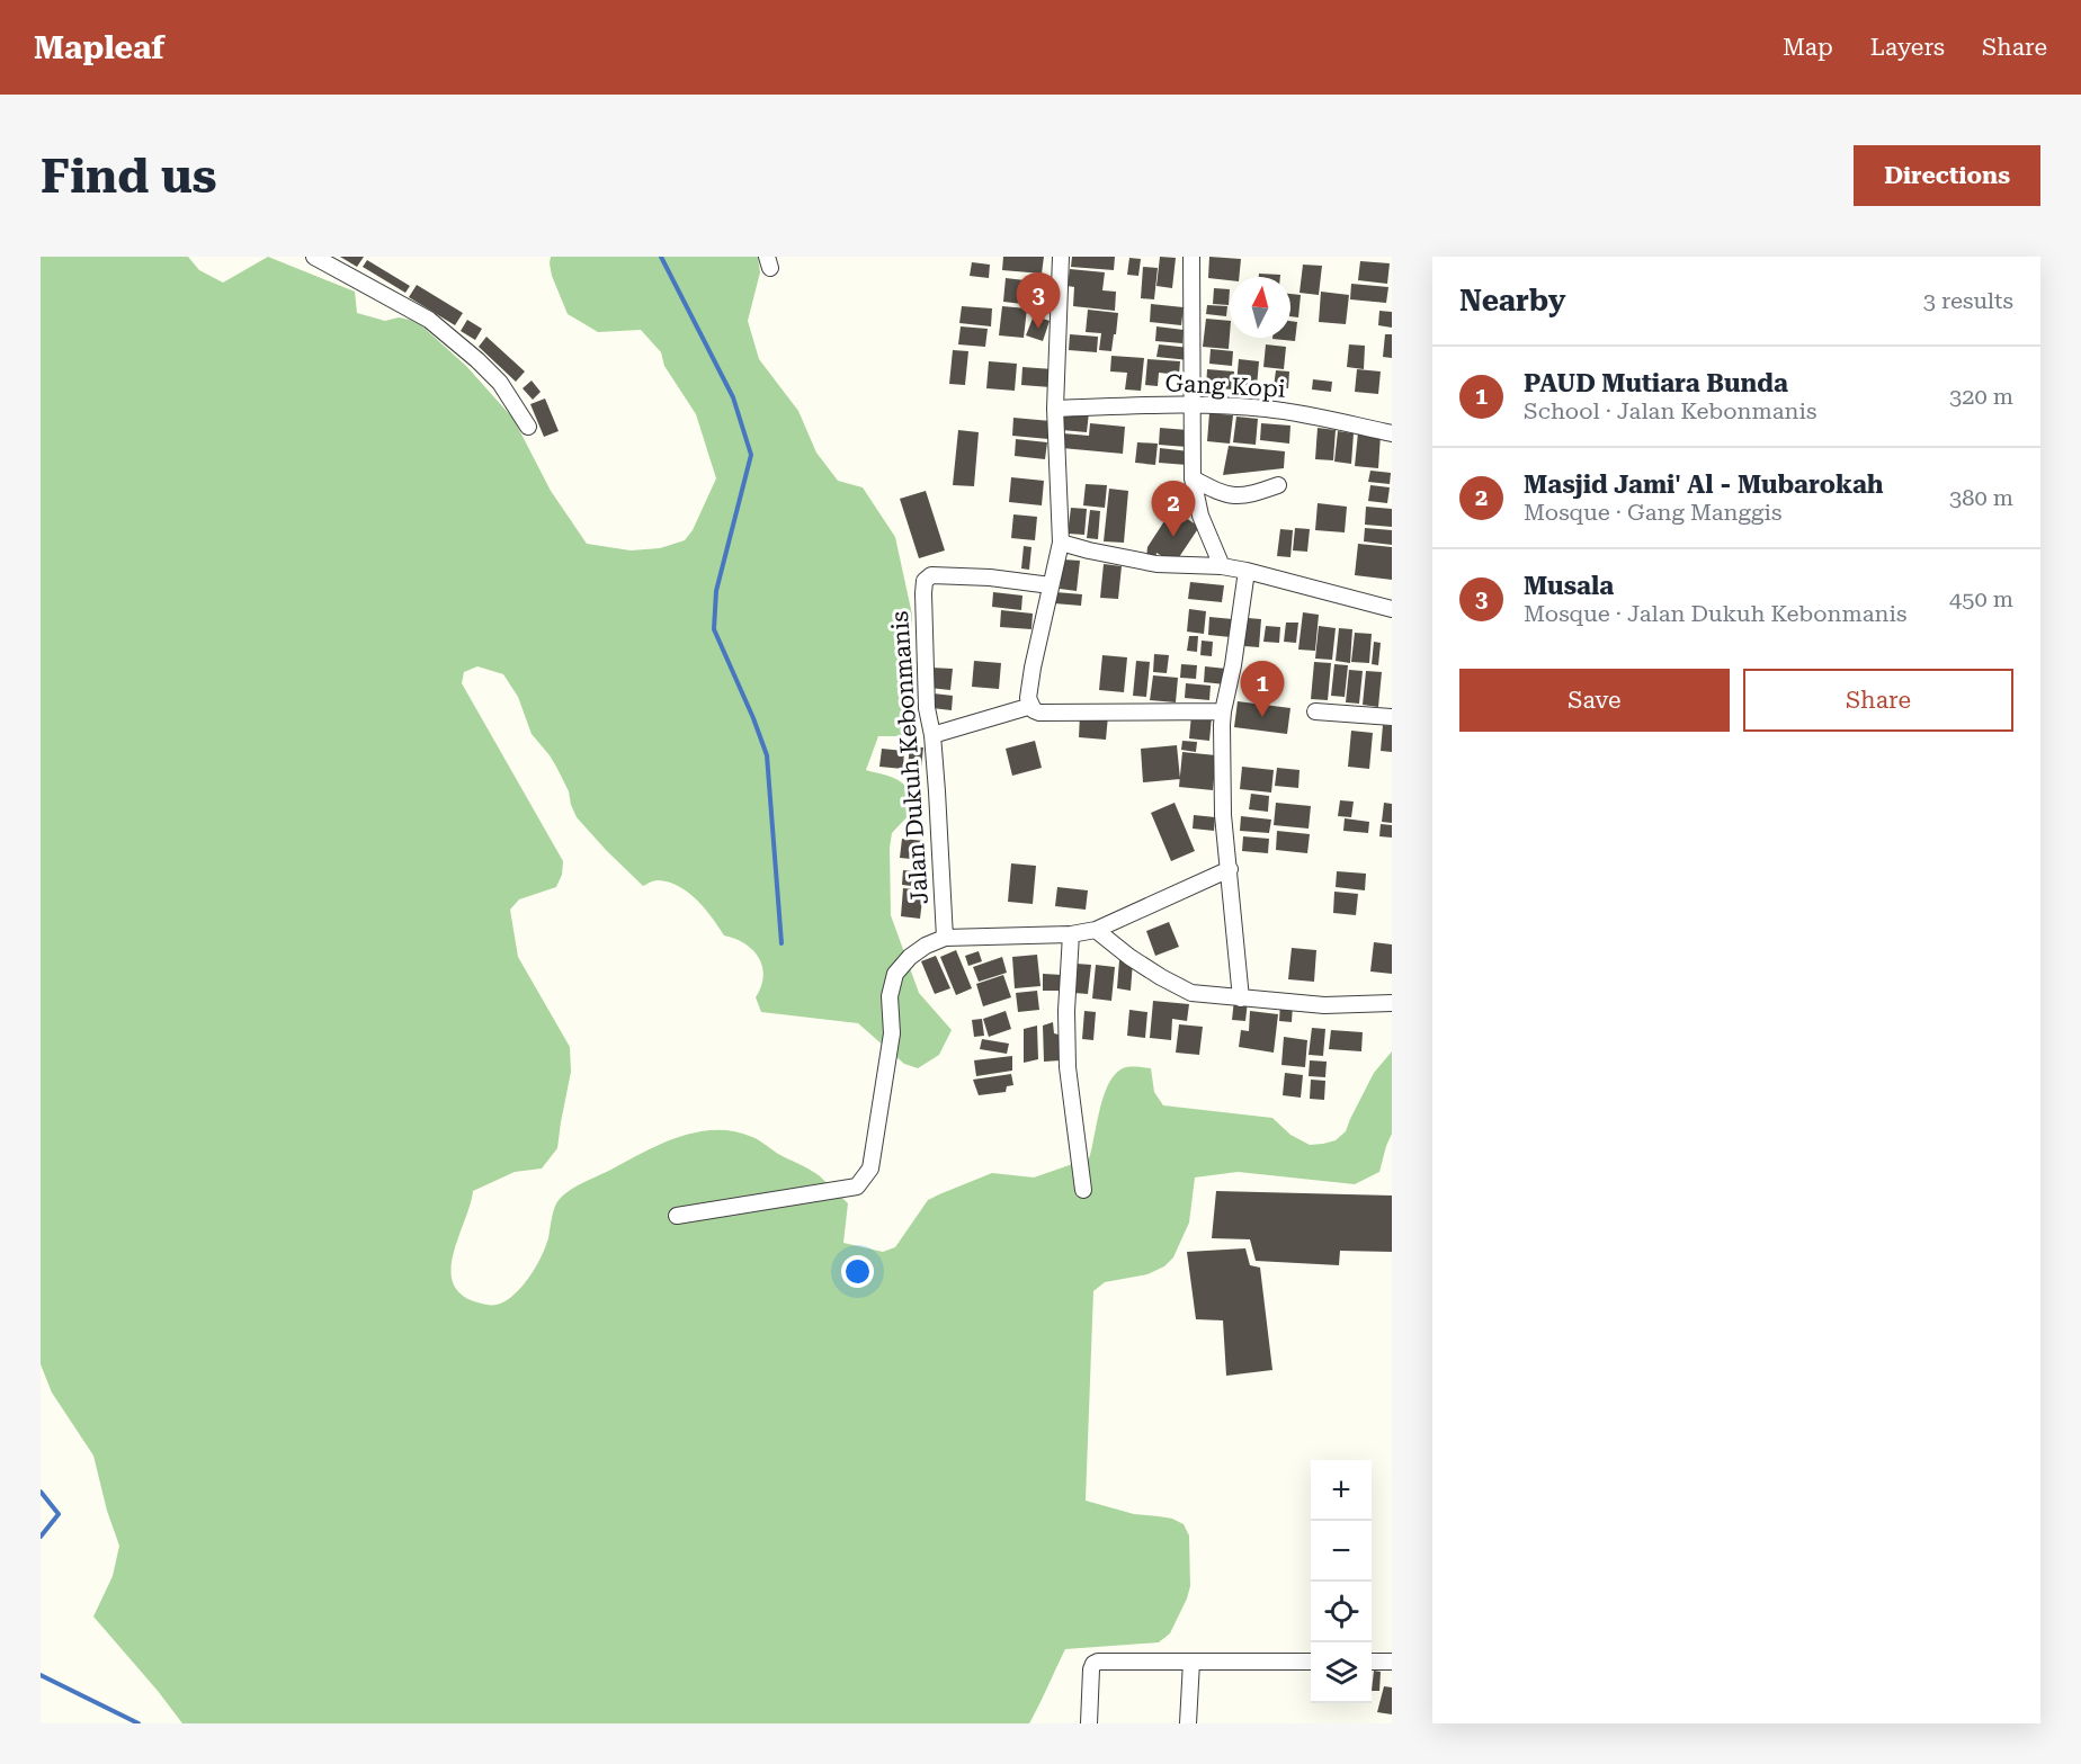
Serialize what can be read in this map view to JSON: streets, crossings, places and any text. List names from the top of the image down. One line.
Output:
{"streets":{"street":["Gang Kopi","Jalan Dukuh Kebonmanis"]},"north":"top","page":{"header":"Mapleaf","nav":["Map","Layers","Share"],"buttons":["Directions",["Save","Share"]],"title":"Find us","heading":["Nearby","3 results"],"pins":["3","2","1"],"list":[{"mark":"1","name":"PAUD Mutiara Bunda","note":"School · Jalan Kebonmanis","value":"320 m"},{"mark":"2","name":"Masjid Jami' Al - Mubarokah","note":"Mosque · Gang Manggis","value":"380 m"},{"mark":"3","name":"Musala","note":"Mosque · Jalan Dukuh Kebonmanis","value":"450 m"}],"map_buttons":["+","−"]}}
